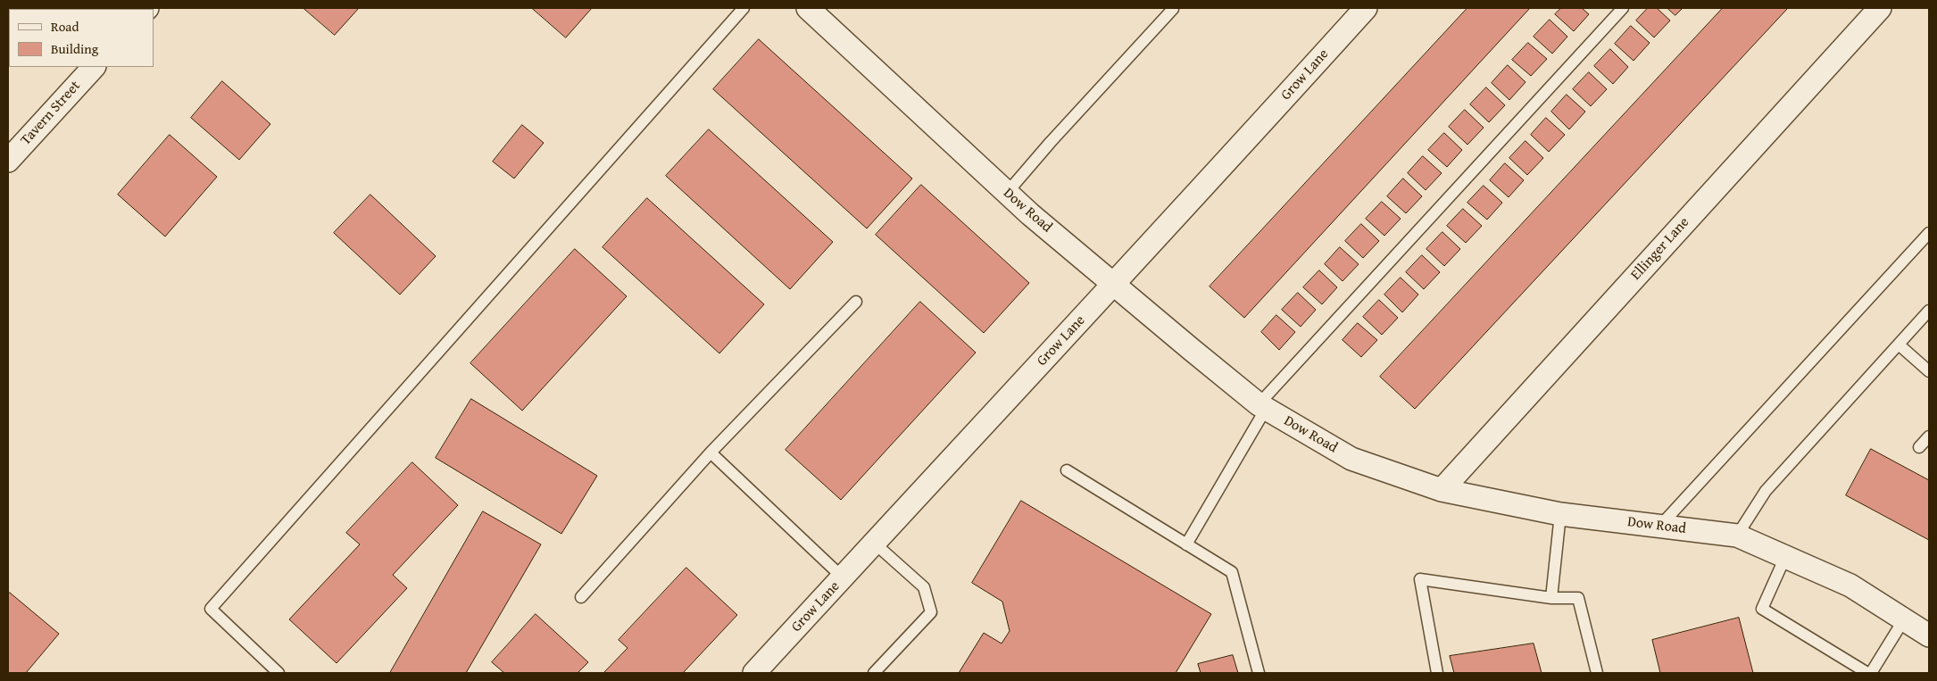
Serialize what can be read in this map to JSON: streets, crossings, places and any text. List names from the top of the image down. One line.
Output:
{"streets":{"street":["Grow Lane","Tavern Street","Dow Road","Ellinger Lane"]},"crossings":[["Grow Lane","Dow Road"],["Dow Road","Ellinger Lane"]],"legend":["Road","Building"]}
